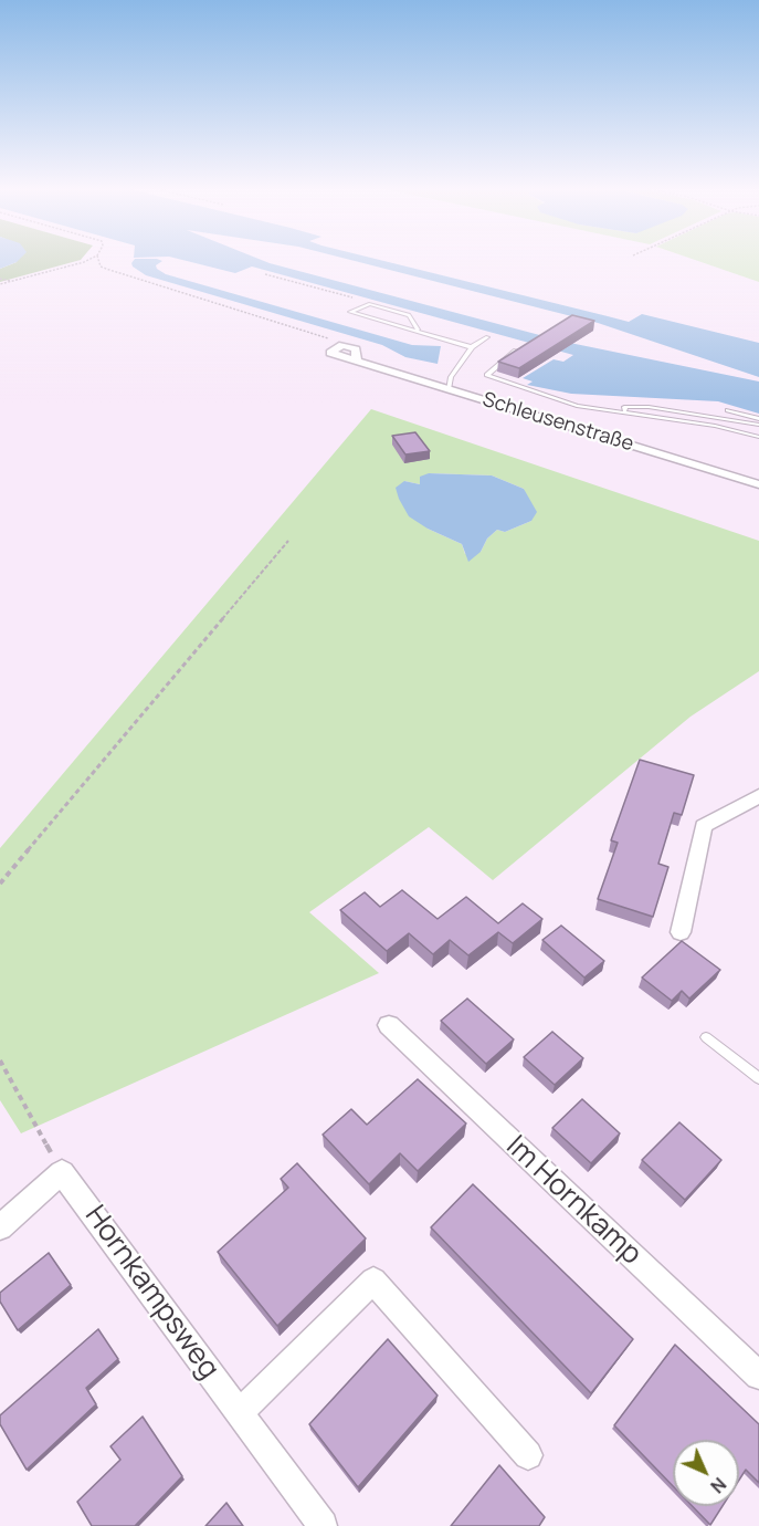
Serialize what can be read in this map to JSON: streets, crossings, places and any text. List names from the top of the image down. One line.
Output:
{"streets":{"street":["Schleusenstraße","Im Hornkamp","Hornkampsweg"]},"north":"bottom right"}
